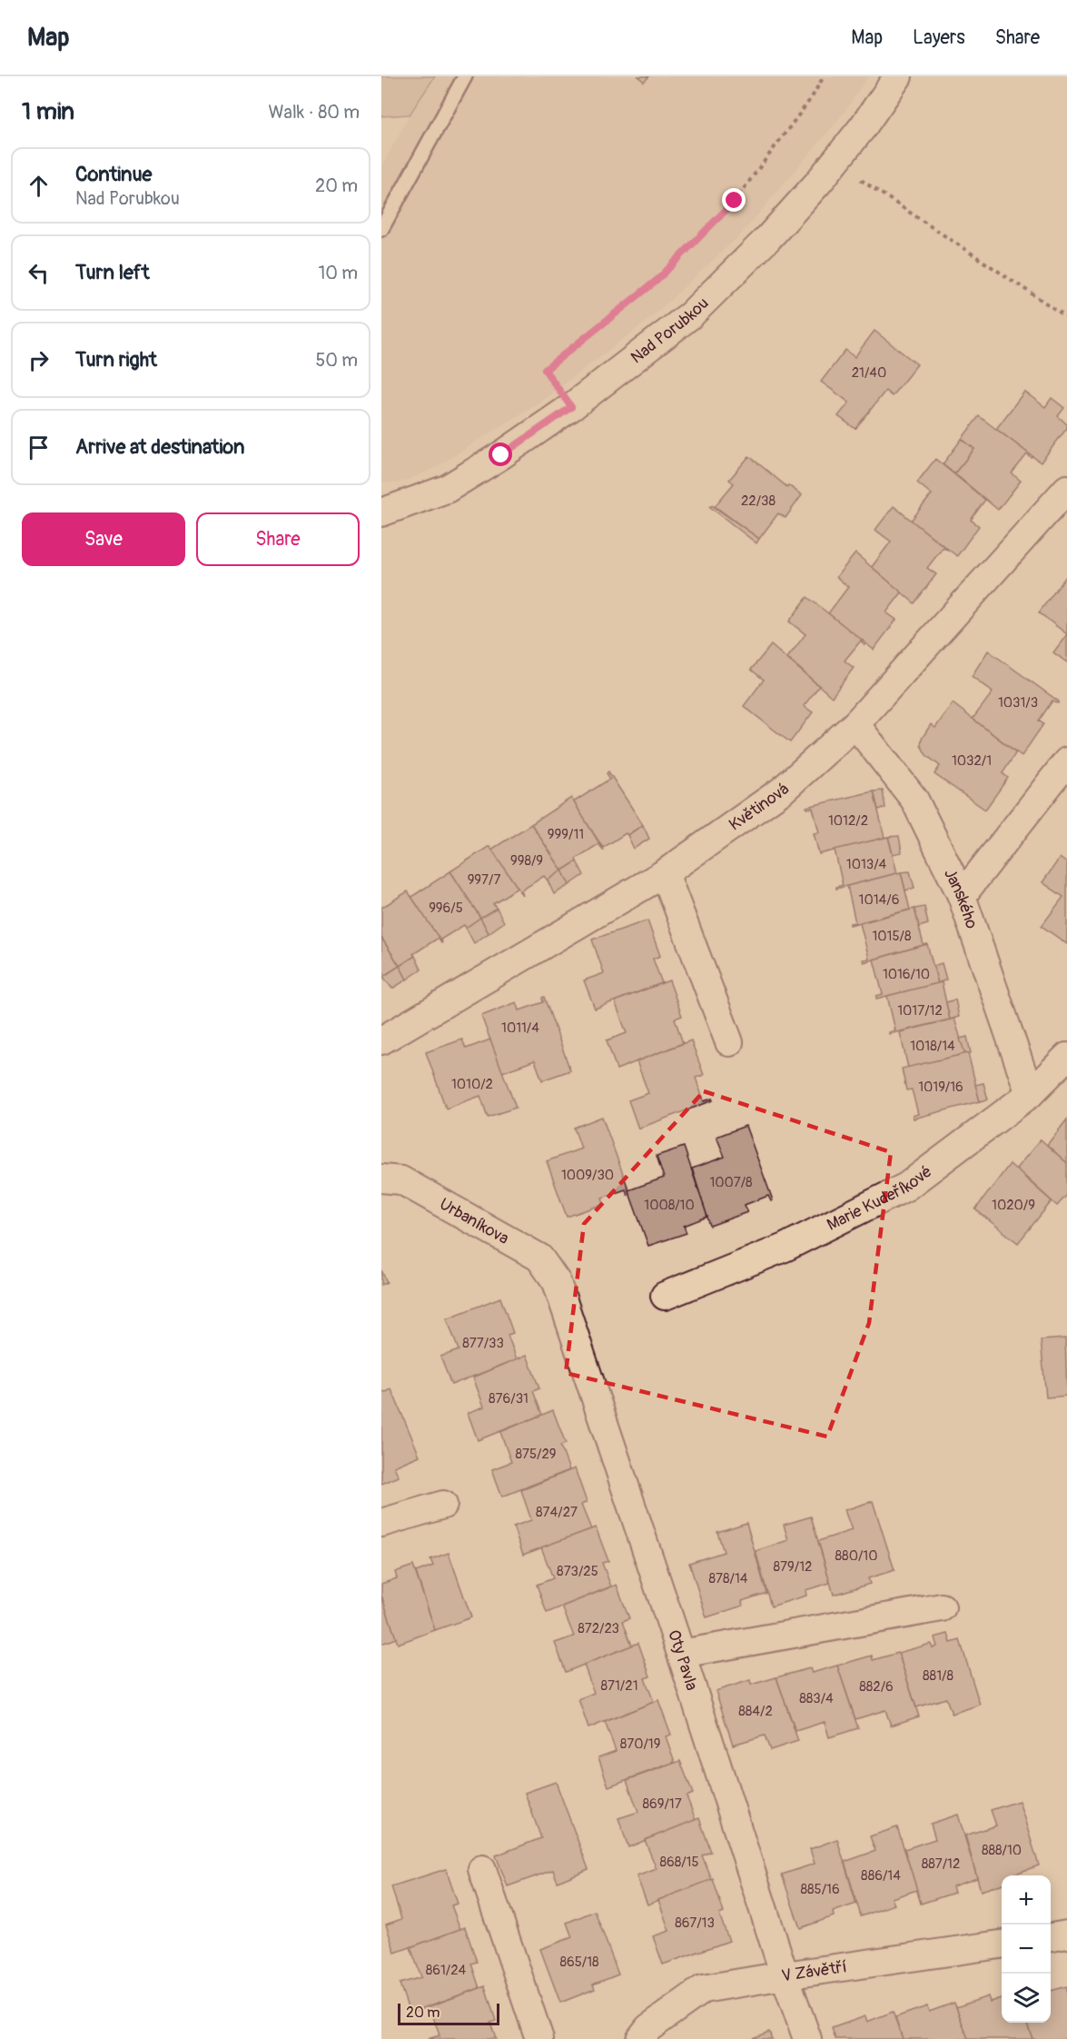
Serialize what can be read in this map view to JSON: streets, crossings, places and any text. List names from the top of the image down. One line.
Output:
{"streets":{"street":["Nad Porubkou","Květinová","Janského","Marie Kudeříkové","Urbaníkova","Oty Pavla","V Závětří"]},"crossings":[["Květinová","Janského"],["Janského","Marie Kudeříkové"],["Urbaníkova","Oty Pavla"],["Oty Pavla","V Závětří"]],"house_numbers":["21/40","22/38","1031/3","1032/1","1012/2","999/11","998/9","1013/4","997/7","1014/6","996/5","1015/8","1016/10","1017/12","1011/4","1018/14","1010/2","1019/16","1009/30","1007/8","1008/10","1020/9","877/33","876/31","875/29","874/27","880/10","879/12","873/25","878/14","872/23","881/8","871/21","882/6","883/4","884/2","870/19","869/17","888/10","868/15","887/12","886/14","885/16","867/13","865/18","861/24"],"scale_bar":"20 m","page":{"header":"Map","nav":["Map","Layers","Share"],"heading":["1 min","Walk · 80 m"],"list":[["Continue","Nad Porubkou","20 m"],["Turn left","10 m"],["Turn right","50 m"],"Arrive at destination"],"buttons":["Save","Share"],"map_buttons":["+","−"],"scale":"20 m"}}
